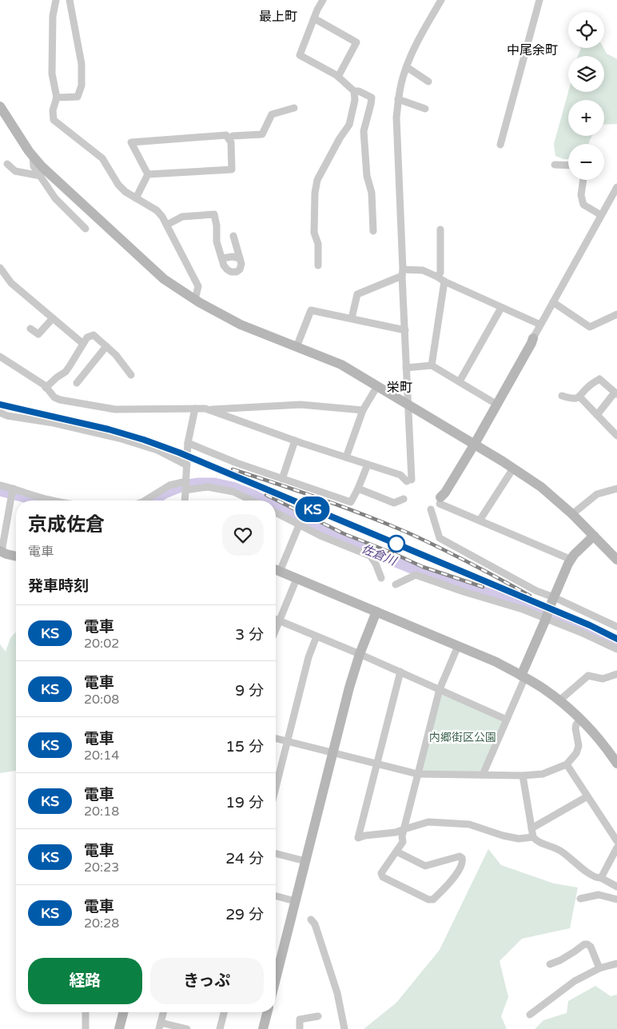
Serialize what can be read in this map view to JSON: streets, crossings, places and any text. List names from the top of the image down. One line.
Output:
{"districts":["最上町","中尾余町","栄町"],"water":["佐倉川"],"parks":["内郷街区公園"],"page":{"on_map":"KS","map_buttons":["+","−"],"heading":[["京成佐倉","電車"],"発車時刻"],"list":[{"mark":"KS","name":"電車","note":"20:02","value":"3 分"},{"mark":"KS","name":"電車","note":"20:08","value":"9 分"},{"mark":"KS","name":"電車","note":"20:14","value":"15 分"},{"mark":"KS","name":"電車","note":"20:18","value":"19 分"},{"mark":"KS","name":"電車","note":"20:23","value":"24 分"},{"mark":"KS","name":"電車","note":"20:28","value":"29 分"}],"buttons":["経路","きっぷ"]}}
